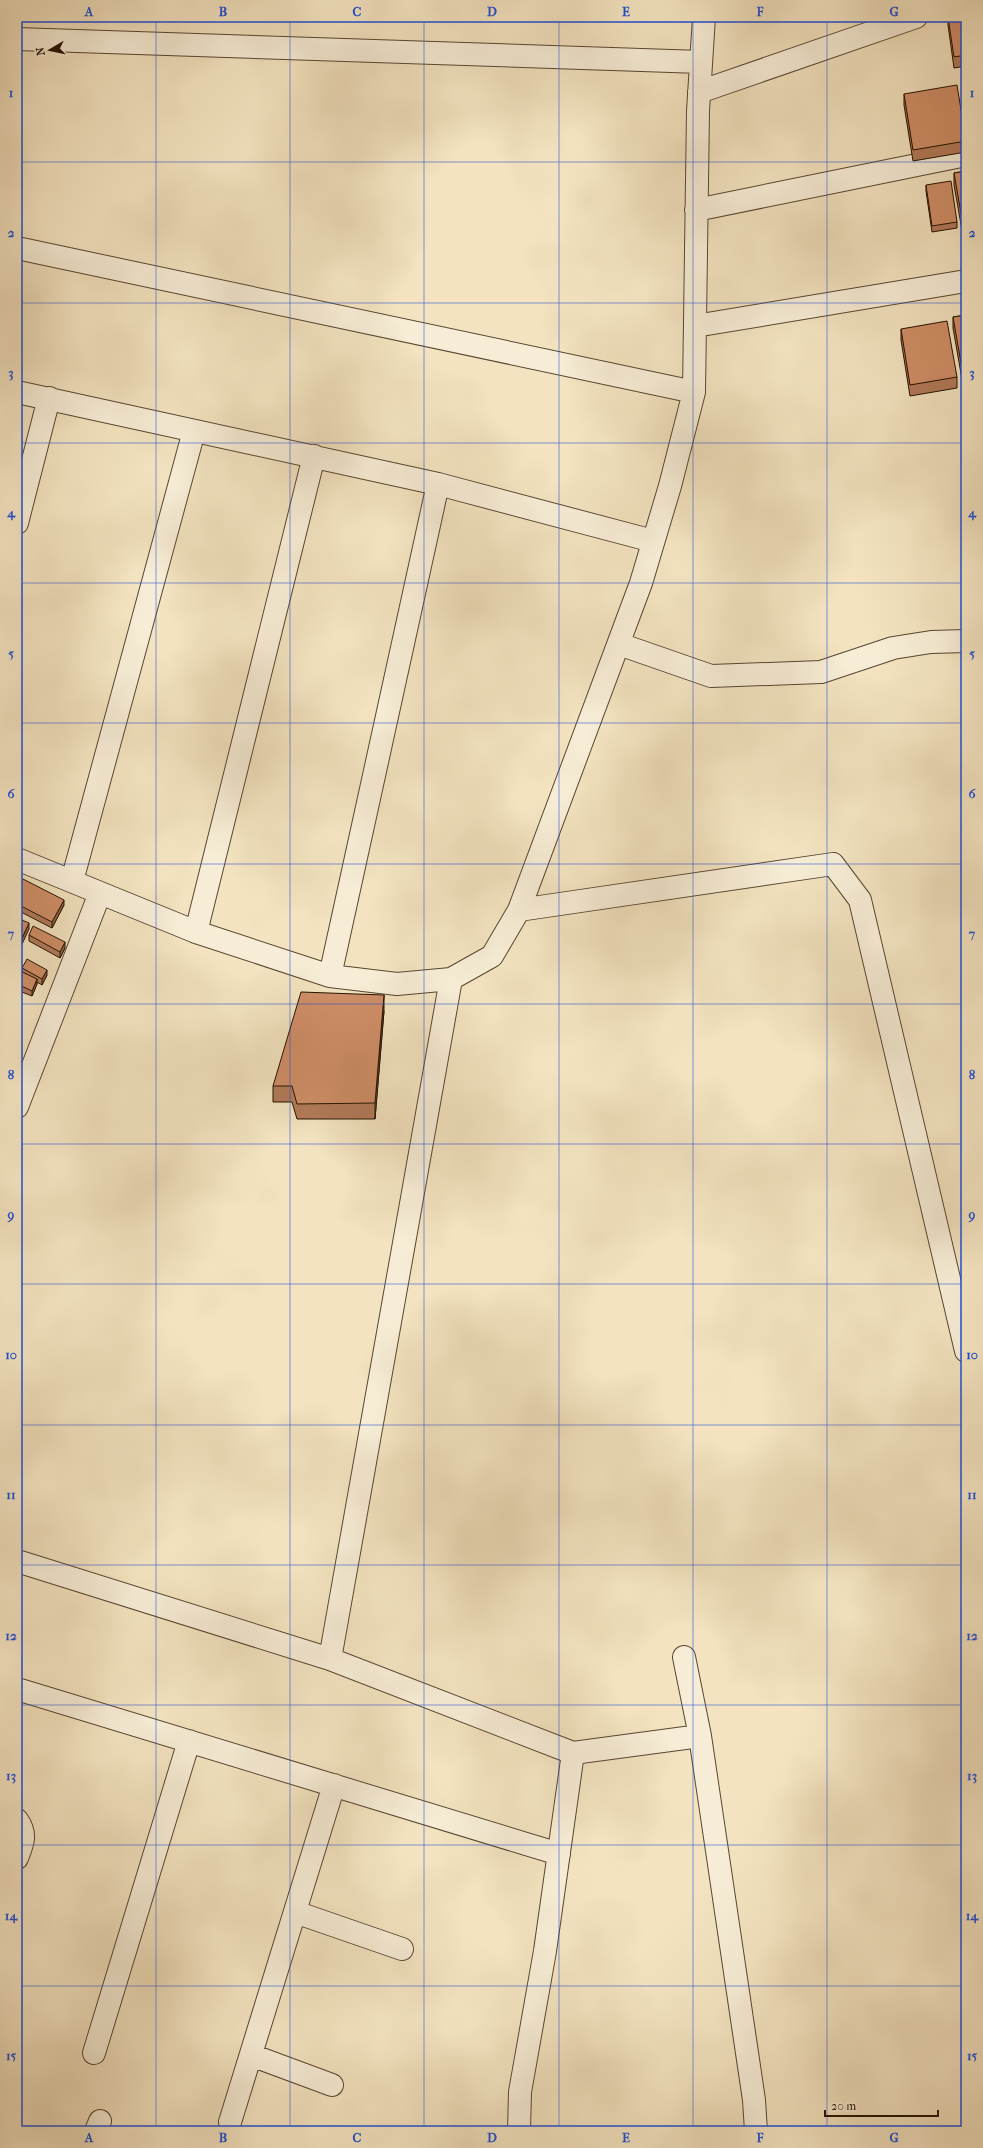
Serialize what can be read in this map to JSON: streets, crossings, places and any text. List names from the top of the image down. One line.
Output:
{"scale_bar":"20 m","north":"left","grid":{"columns":["A","B","C","D","E","F","G"],"rows":["1","2","3","4","5","6","7","8","9","10","11","12","13","14","15"]}}
